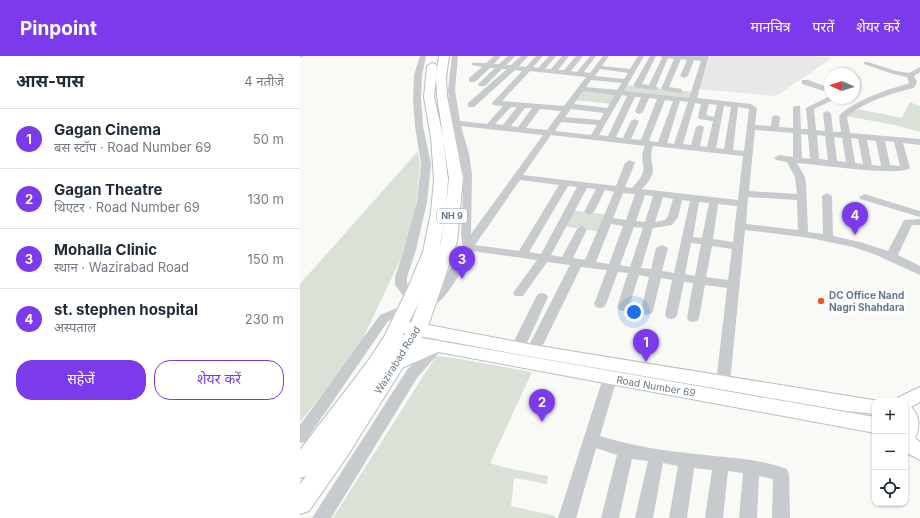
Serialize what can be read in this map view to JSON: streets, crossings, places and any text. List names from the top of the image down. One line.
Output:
{"streets":{"highway":["NH 9","Wazirabad Road"],"main road":["Road Number 69"]},"places":["DC Office Nand Nagri Shahdara"],"north":"left","page":{"header":"Pinpoint","nav":["मानचित्र","परतें","शेयर करें"],"heading":["आस-पास","4 नतीजे"],"list":[{"mark":"1","name":"Gagan Cinema","note":"बस स्टॉप · Road Number 69","value":"50 m"},{"mark":"2","name":"Gagan Theatre","note":"थिएटर · Road Number 69","value":"130 m"},{"mark":"3","name":"Mohalla Clinic","note":"स्थान · Wazirabad Road","value":"150 m"},{"mark":"4","name":"st. stephen hospital","note":"अस्पताल","value":"230 m"}],"pins":["4","3","1","2"],"buttons":["सहेजें","शेयर करें"],"map_buttons":["+","−"]}}
